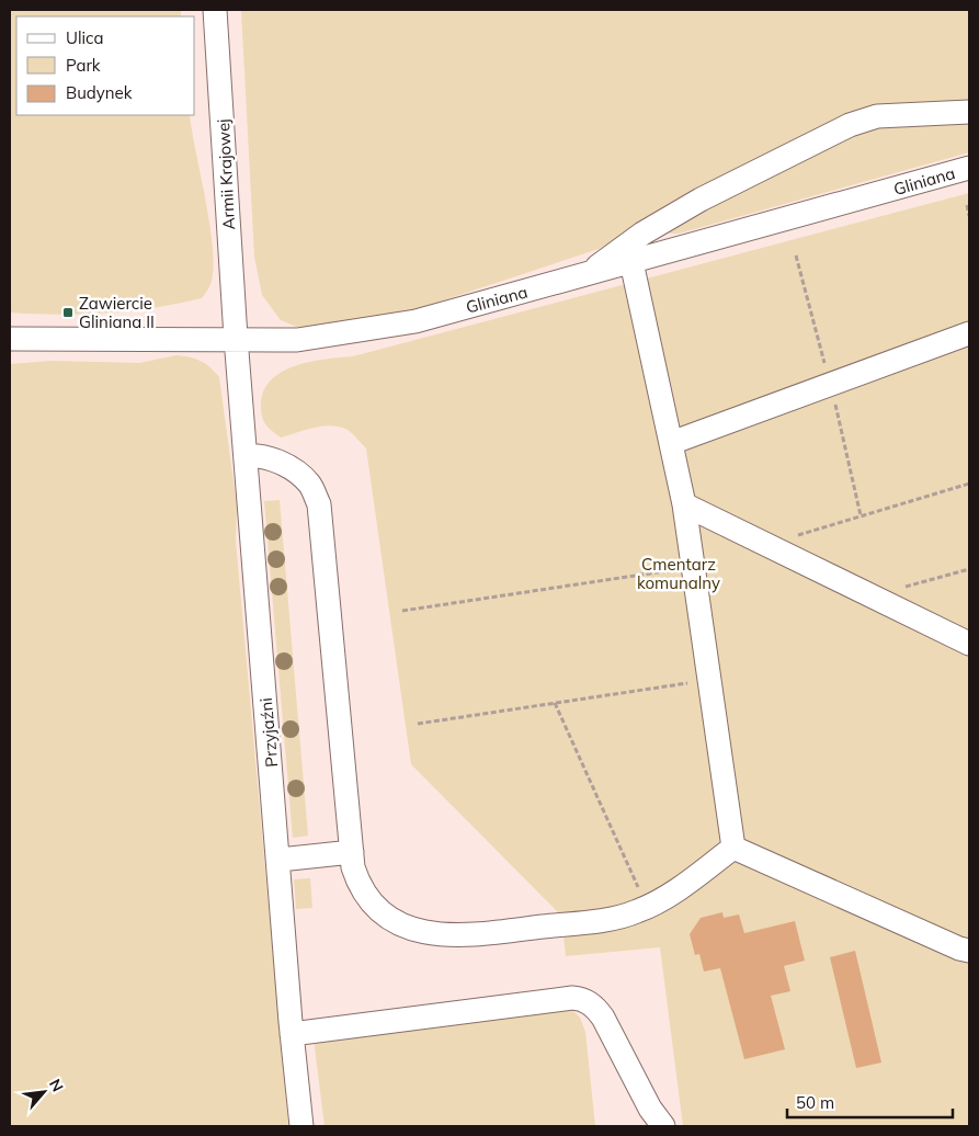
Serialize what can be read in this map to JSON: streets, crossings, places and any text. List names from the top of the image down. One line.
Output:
{"streets":{"street":["Armii Krajowej","Gliniana","Przyjaźni"]},"crossings":[["Armii Krajowej","Gliniana"],["Armii Krajowej","Przyjaźni"],["Gliniana","Przyjaźni"]],"parks":["Cmentarz komunalny"],"places":{"transit":["Zawiercie Gliniana II"]},"legend":["Ulica","Park","Budynek"],"scale_bar":"50 m","north":"top right"}
